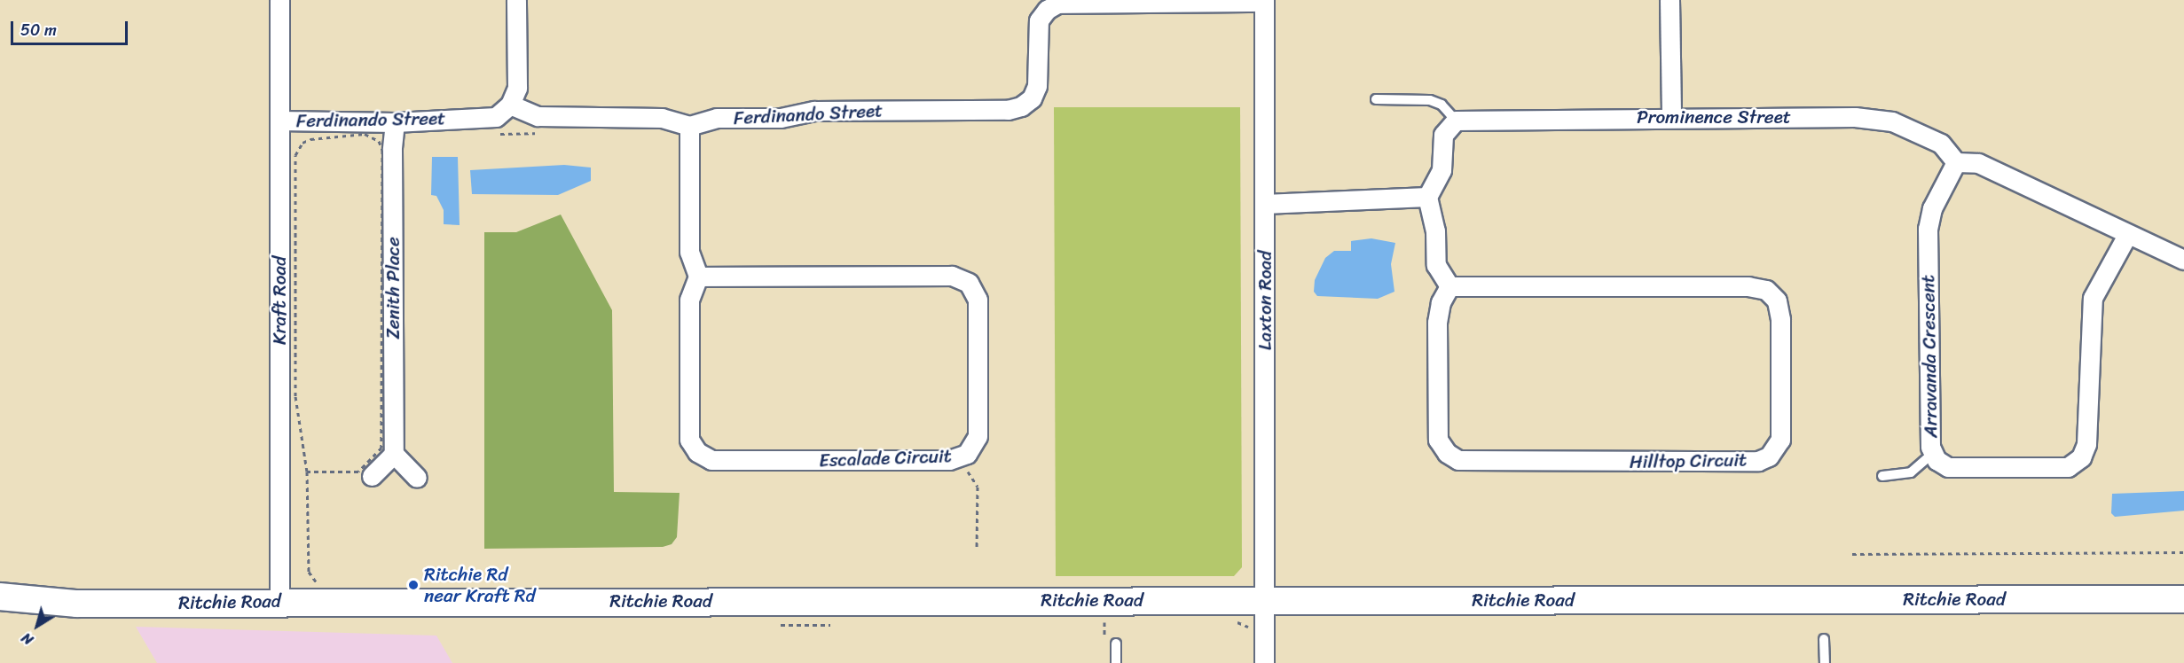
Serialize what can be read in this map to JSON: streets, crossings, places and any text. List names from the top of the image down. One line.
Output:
{"streets":{"street":["Ferdinando Street","Prominence Street","Zenith Place","Kraft Road","Laxton Road","Arravanda Crescent","Escalade Circuit","Hilltop Circuit","Ritchie Road"]},"crossings":[["Ferdinando Street","Zenith Place"],["Ferdinando Street","Kraft Road"],["Ferdinando Street","Laxton Road"],["Prominence Street","Arravanda Crescent"],["Kraft Road","Ritchie Road"],["Laxton Road","Ritchie Road"]],"places":["Ritchie Rd near Kraft Rd"],"scale_bar":"50 m","north":"bottom left"}
